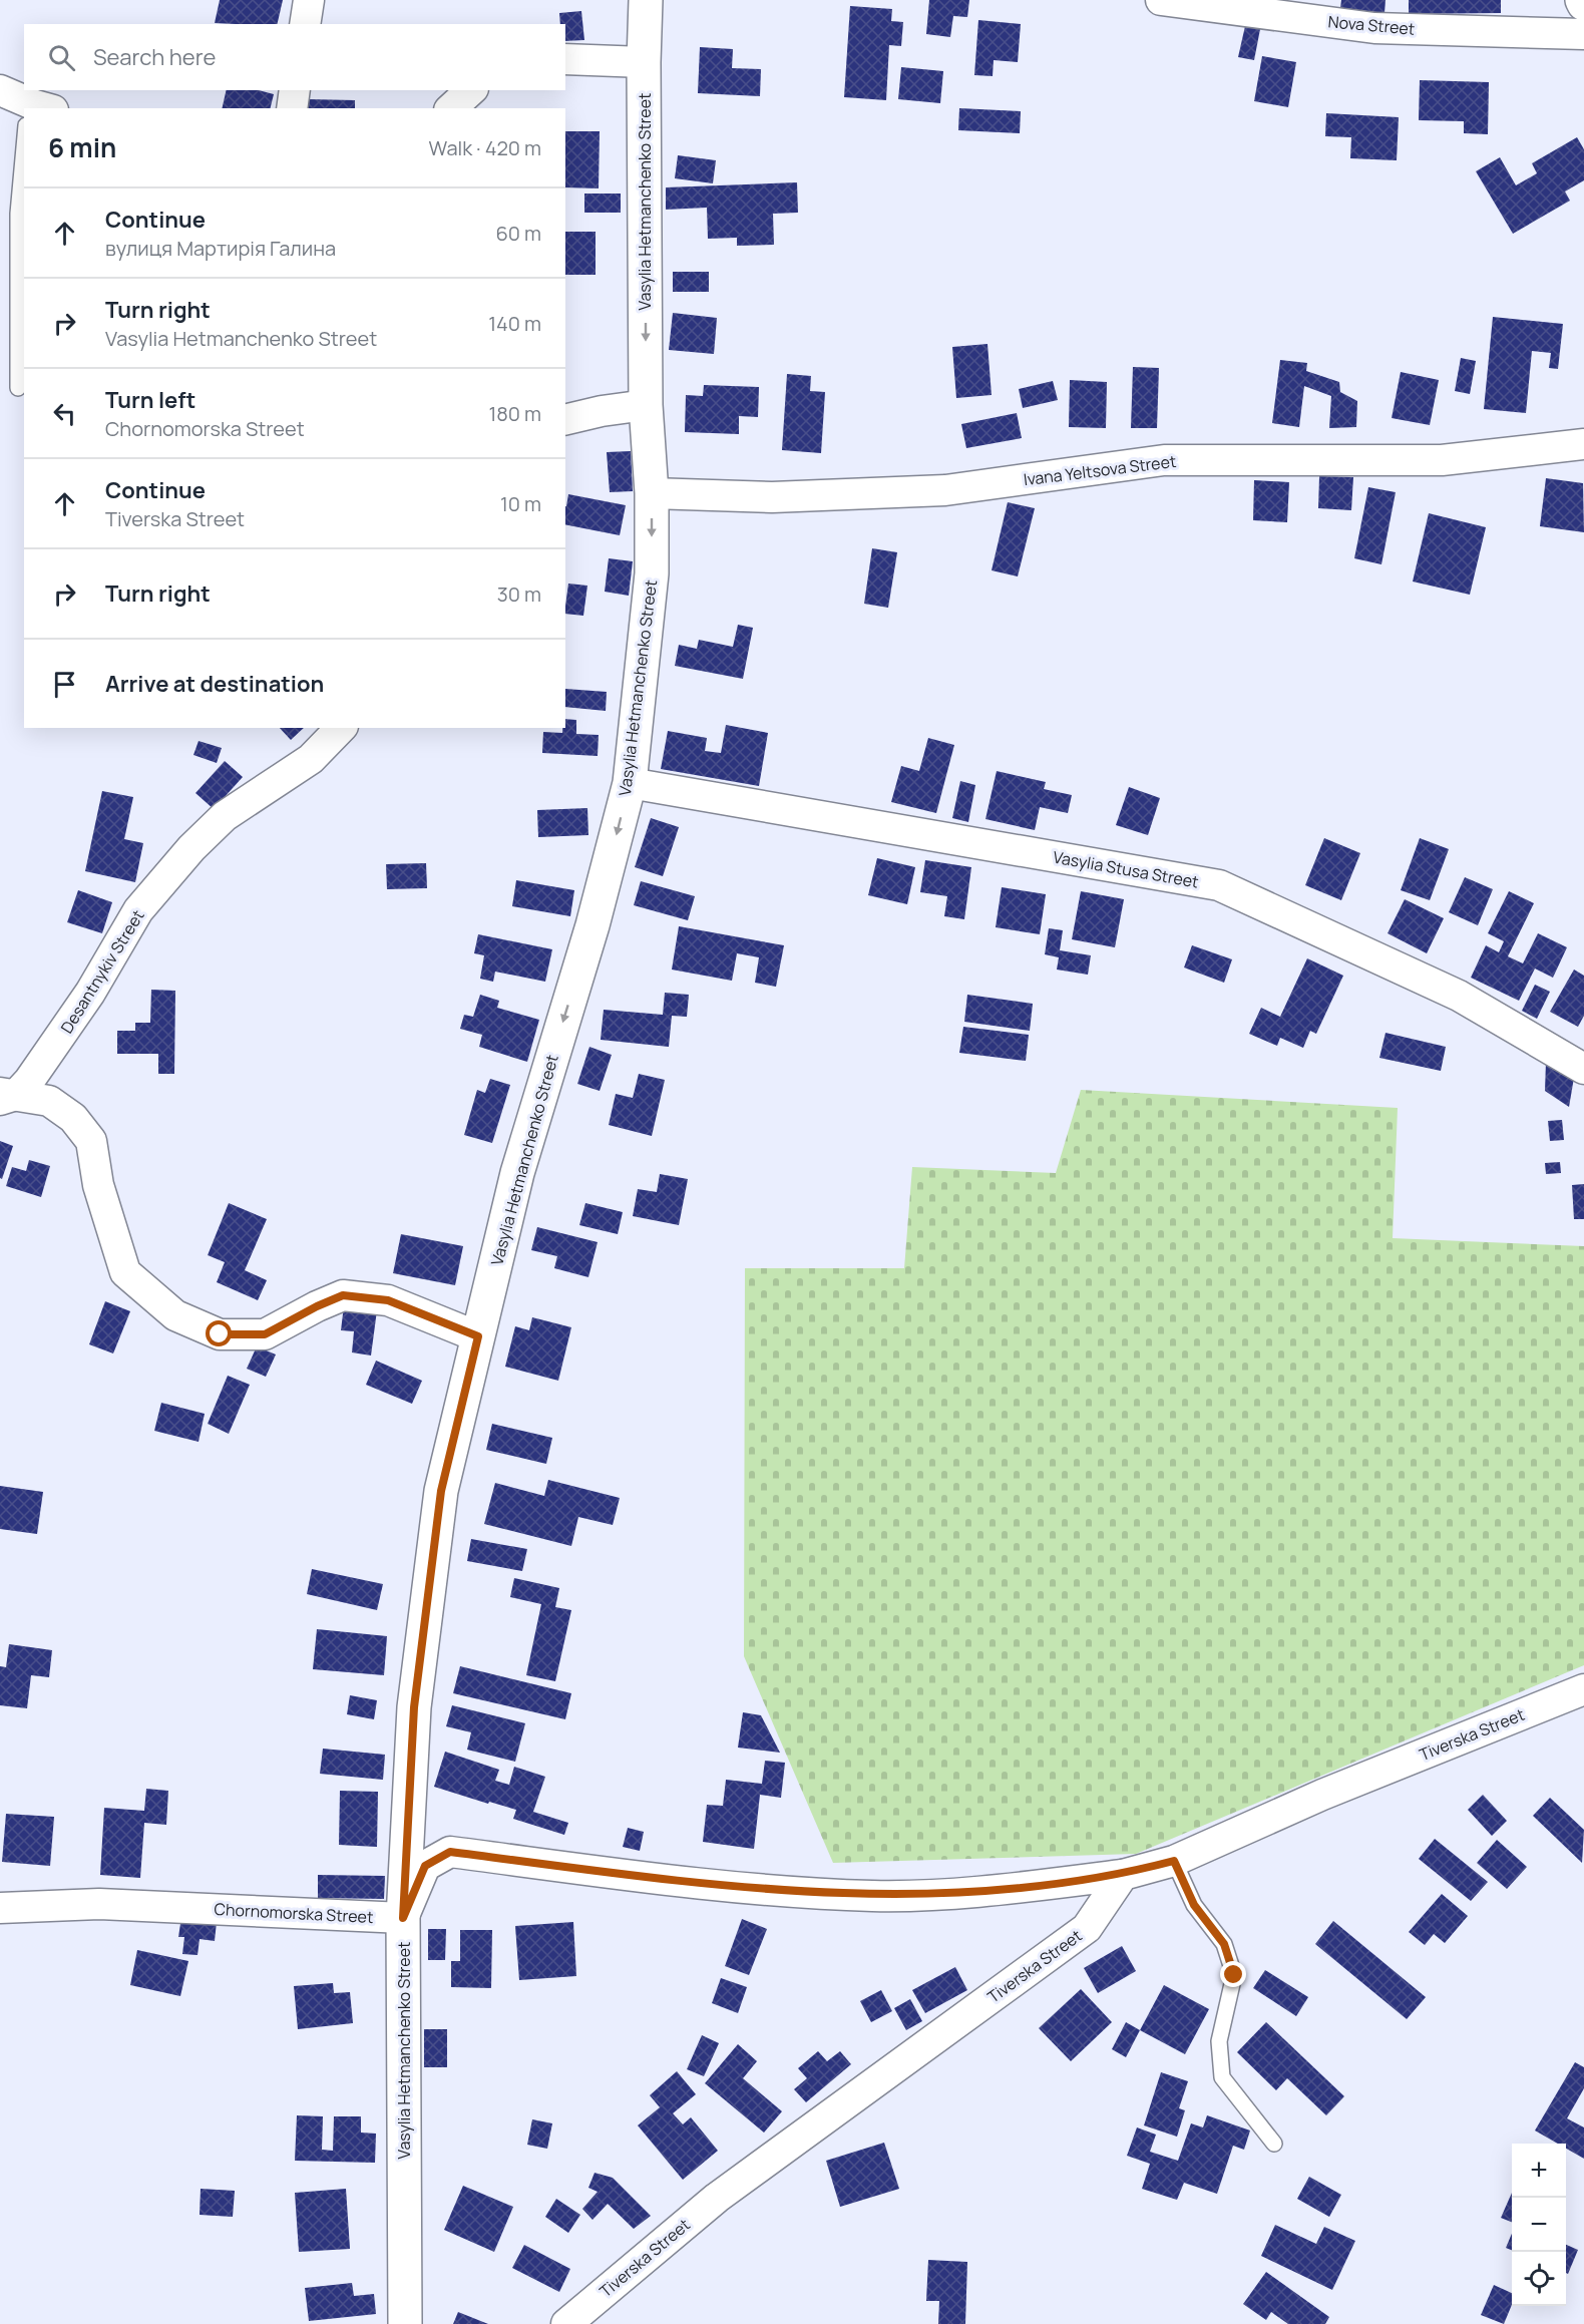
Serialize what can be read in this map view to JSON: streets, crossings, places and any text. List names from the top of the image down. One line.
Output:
{"streets":{"street":["Nova Street","Vasylia Hetmanchenko Street","Ivana Yeltsova Street","Vasylia Stusa Street","Desantnykiv Street","Tiverska Street","Chornomorska Street"]},"crossings":[["Vasylia Hetmanchenko Street","Ivana Yeltsova Street"],["Vasylia Hetmanchenko Street","Vasylia Stusa Street"],["Vasylia Hetmanchenko Street","Chornomorska Street"]],"one_way":["Vasylia Hetmanchenko Street"],"page":{"search":"Search here","heading":["6 min","Walk · 420 m"],"list":[["Continue","вулиця Мартирія Галина","60 m"],["Turn right","Vasylia Hetmanchenko Street","140 m"],["Turn left","Chornomorska Street","180 m"],["Continue","Tiverska Street","10 m"],["Turn right","30 m"],"Arrive at destination"],"map_buttons":["+","−"]}}
